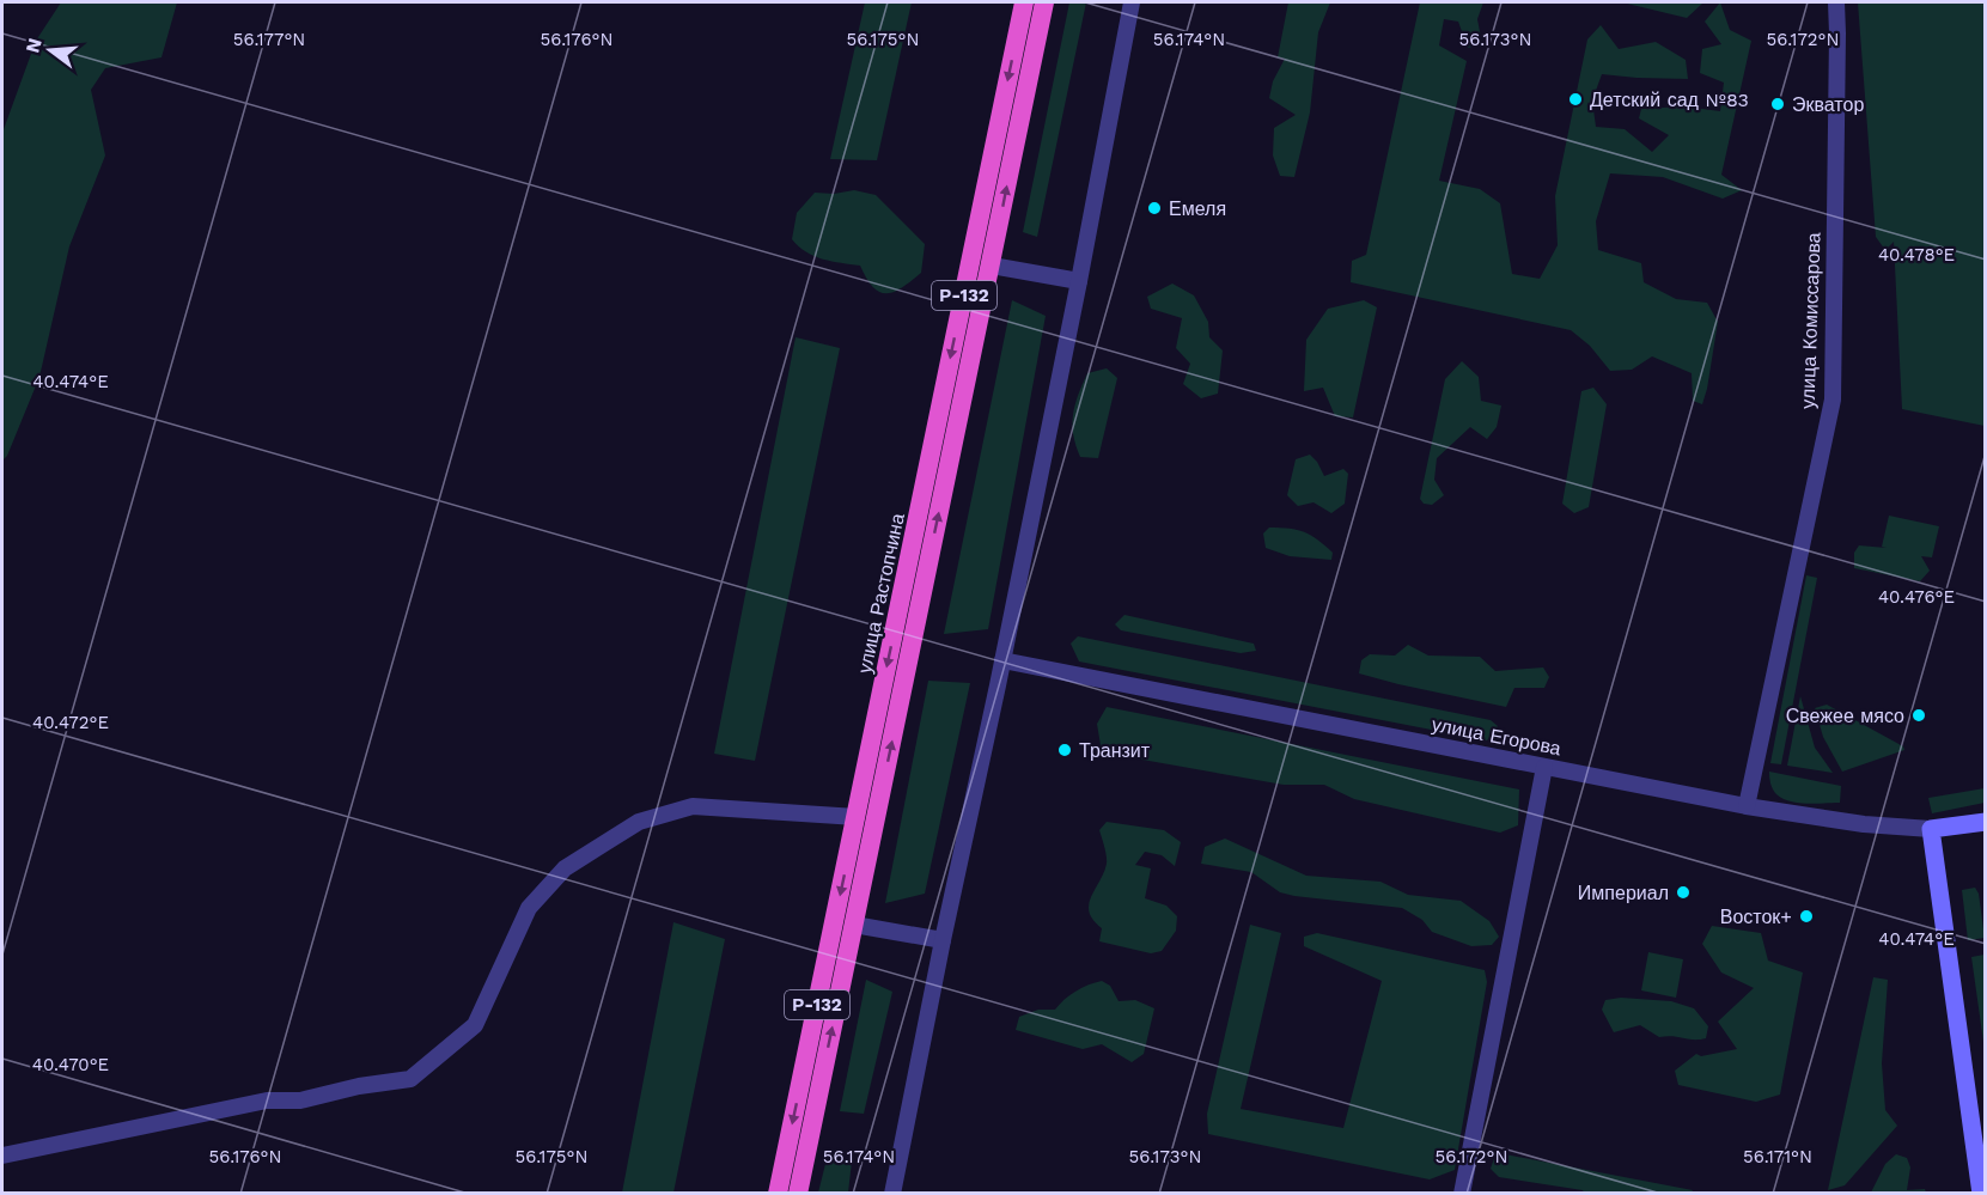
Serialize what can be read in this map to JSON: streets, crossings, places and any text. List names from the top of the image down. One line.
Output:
{"streets":{"highway":["Р-132","улица Растопчина"],"main road":["улица Егорова"],"street":["улица Комиссарова"]},"crossings":[["улица Комиссарова","улица Егорова"]],"places":["Детский сад №83","Экватор","Емеля","Свежее мясо","Транзит","Империал","Восток+"],"north":"left","coordinates":["56.177°N","56.176°N","56.175°N","56.174°N","56.173°N","56.172°N","40.478°E","40.474°E","40.476°E","40.472°E","40.470°E","56.171°N"]}
